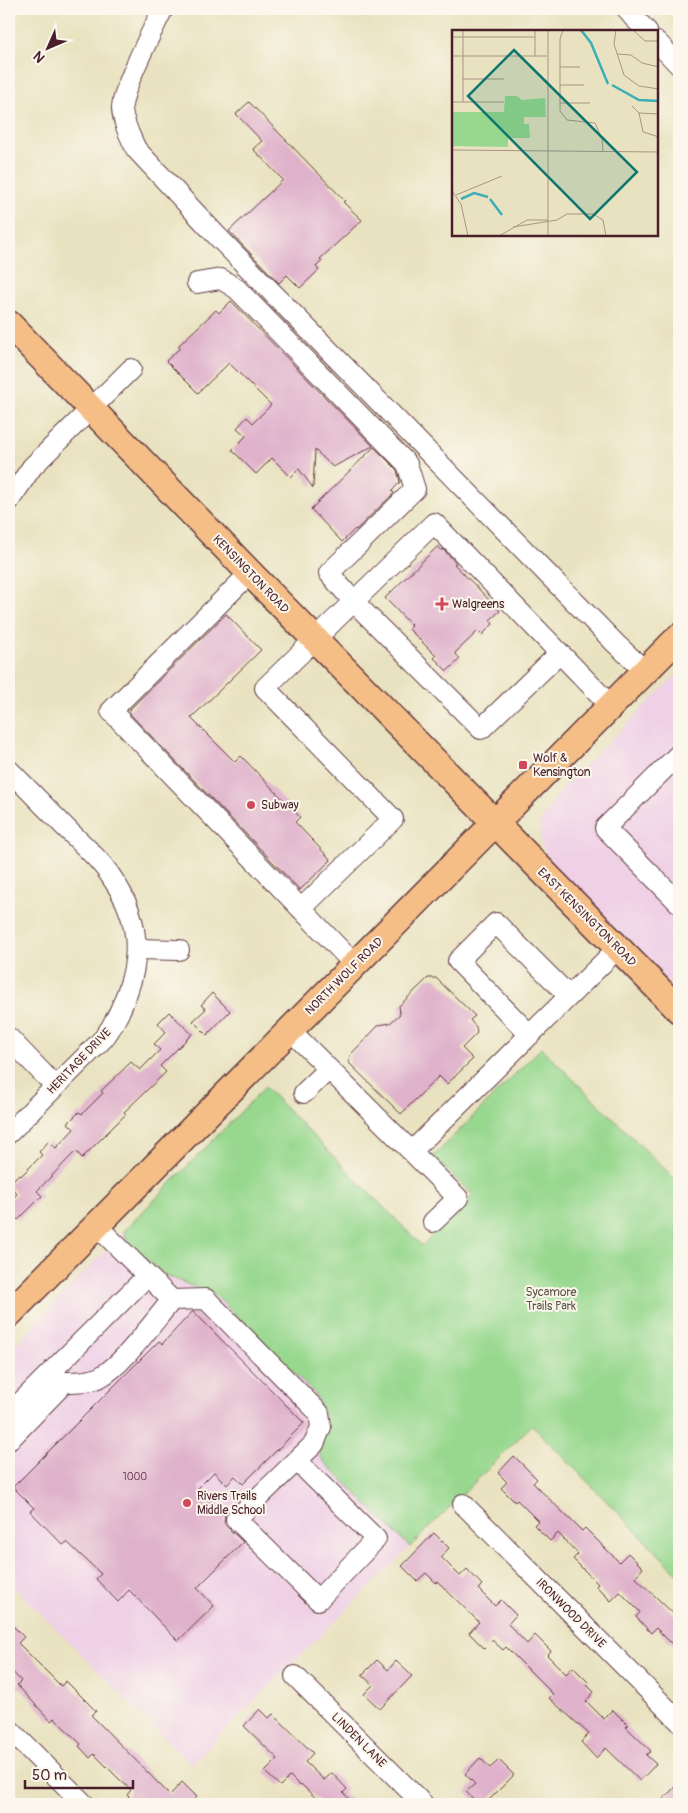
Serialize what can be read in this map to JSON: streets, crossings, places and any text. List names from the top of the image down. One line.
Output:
{"streets":{"main road":["KENSINGTON ROAD","EAST KENSINGTON ROAD","NORTH WOLF ROAD"],"street":["HERITAGE DRIVE","IRONWOOD DRIVE","LINDEN LANE"]},"crossings":[["KENSINGTON ROAD","EAST KENSINGTON ROAD"],["KENSINGTON ROAD","NORTH WOLF ROAD"],["EAST KENSINGTON ROAD","NORTH WOLF ROAD"]],"parks":["Sycamore Trails Park"],"places":{"health":["Walgreens"],"transit":["Wolf & Kensington"],"other":["Subway","Rivers Trails Middle School"]},"house_numbers":["1000"],"scale_bar":"50 m","north":"bottom left"}
